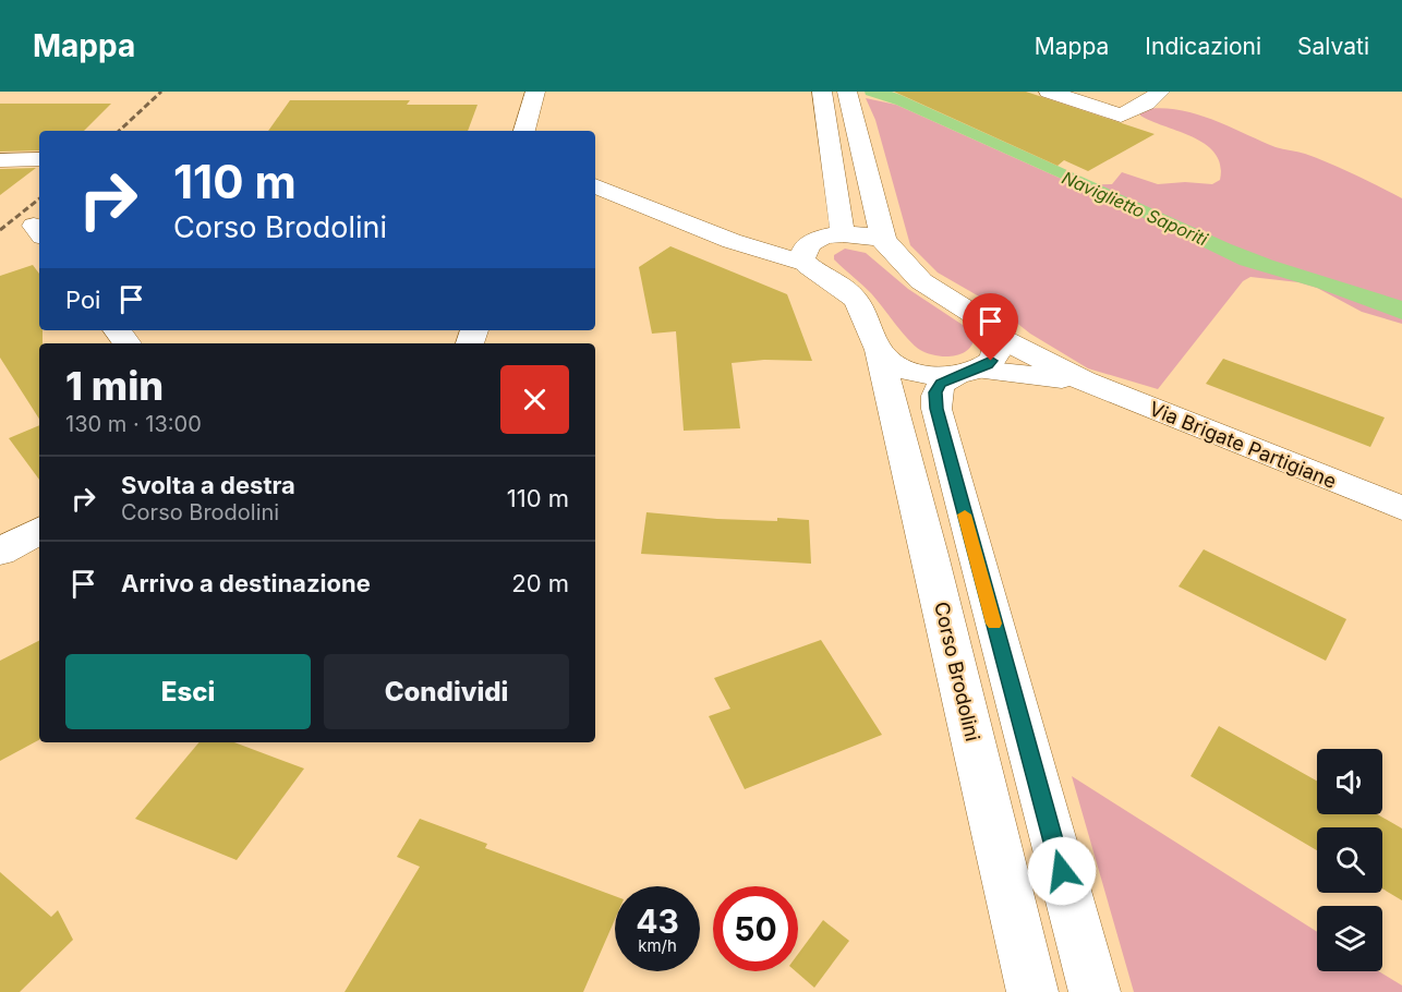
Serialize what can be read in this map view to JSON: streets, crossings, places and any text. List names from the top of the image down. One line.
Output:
{"streets":{"main road":["Via Brigate Partigiane","Corso Brodolini"]},"water":["Naviglietto Saporiti"],"page":{"header":"Mappa","nav":["Mappa","Indicazioni","Salvati"],"turn":["110 m","Corso Brodolini"],"then":"Poi","heading":["1 min","130 m · 13:00"],"list":[{"name":"Svolta a destra","note":"Corso Brodolini","value":"110 m"},{"name":"Arrivo a destinazione","value":"20 m"}],"buttons":["Esci","Condividi"],"speed":"43 km/h","limit":"50"}}
